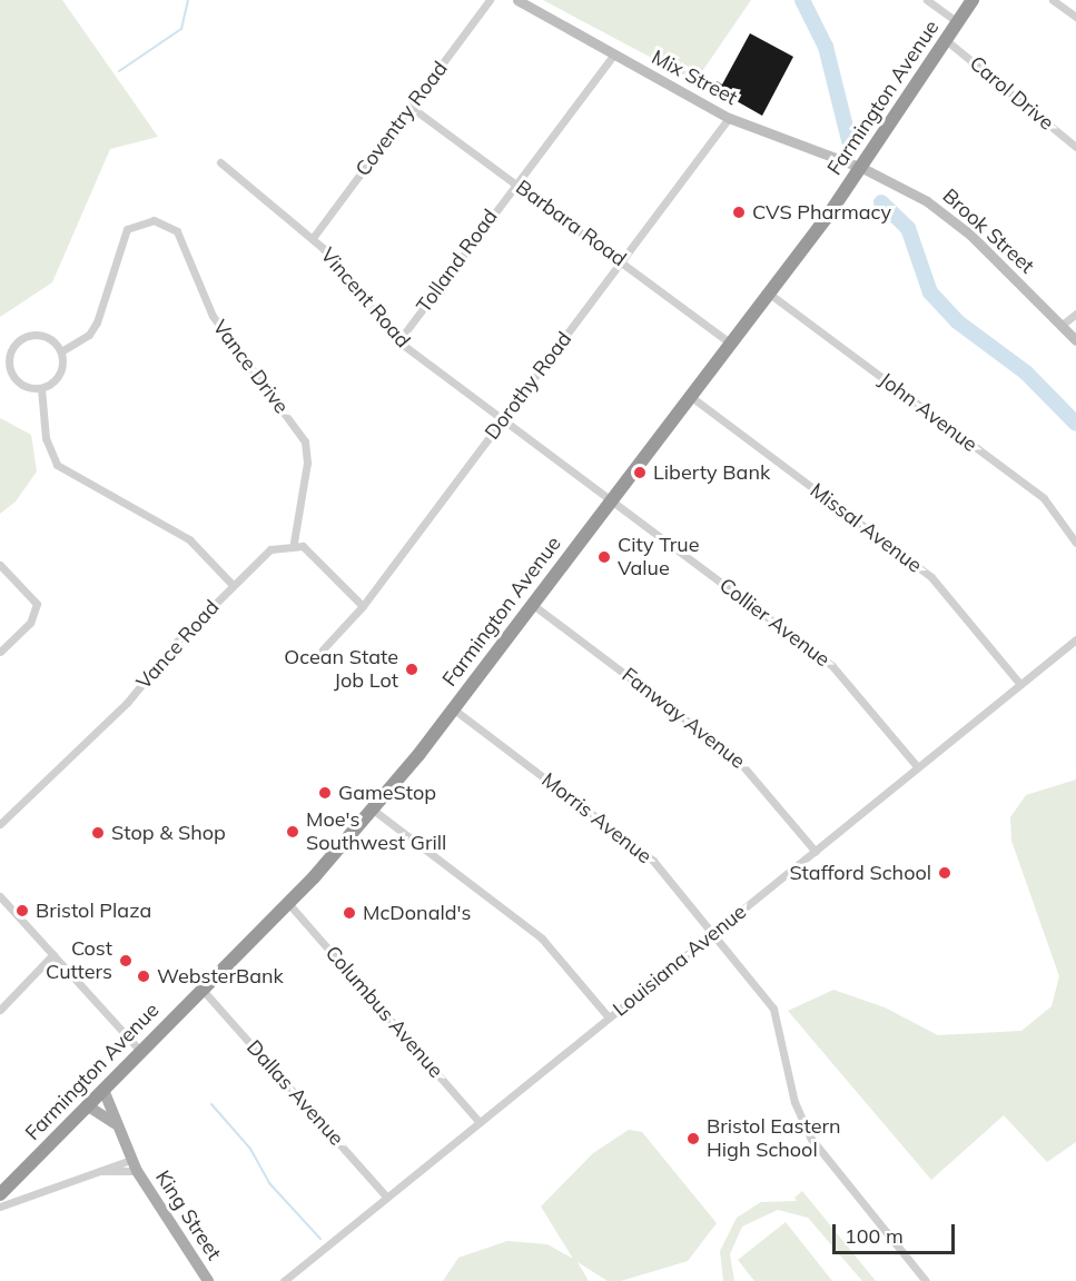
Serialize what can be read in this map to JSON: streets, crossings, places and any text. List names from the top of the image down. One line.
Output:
{"streets":{"highway":["Farmington Avenue"],"main road":["Mix Street","Brook Street","King Street"],"street":["Carol Drive","Coventry Road","Barbara Road","Tolland Road","Vincent Road","Vance Drive","Dorothy Road","John Avenue","Missal Avenue","Collier Avenue","Vance Road","Fanway Avenue","Morris Avenue","Louisiana Avenue","Columbus Avenue","Dallas Avenue"]},"crossings":[["Mix Street","Farmington Avenue"],["Mix Street","Brook Street"],["Mix Street","Tolland Road"],["Mix Street","Dorothy Road"],["Carol Drive","Farmington Avenue"],["Farmington Avenue","Barbara Road"],["Farmington Avenue","Brook Street"],["Farmington Avenue","Vincent Road"],["Farmington Avenue","John Avenue"],["Farmington Avenue","Missal Avenue"],["Farmington Avenue","Collier Avenue"],["Farmington Avenue","Fanway Avenue"],["Farmington Avenue","Morris Avenue"],["Farmington Avenue","Columbus Avenue"],["Farmington Avenue","Dallas Avenue"],["Farmington Avenue","King Street"],["Coventry Road","Barbara Road"],["Coventry Road","Vincent Road"],["Barbara Road","Tolland Road"],["Barbara Road","Dorothy Road"],["Tolland Road","Vincent Road"],["Vincent Road","Dorothy Road"],["Vincent Road","Collier Avenue"],["Vance Drive","Vance Road"],["Missal Avenue","Louisiana Avenue"],["Collier Avenue","Louisiana Avenue"],["Fanway Avenue","Louisiana Avenue"],["Morris Avenue","Louisiana Avenue"],["Louisiana Avenue","Columbus Avenue"],["Louisiana Avenue","Dallas Avenue"]],"places":["CVS Pharmacy","Liberty Bank","City True Value","Ocean State Job Lot","GameStop","Moe's Southwest Grill","Stop & Shop","Stafford School","Bristol Plaza","McDonald's","Cost Cutters","WebsterBank","Bristol Eastern High School"],"scale_bar":"100 m"}
